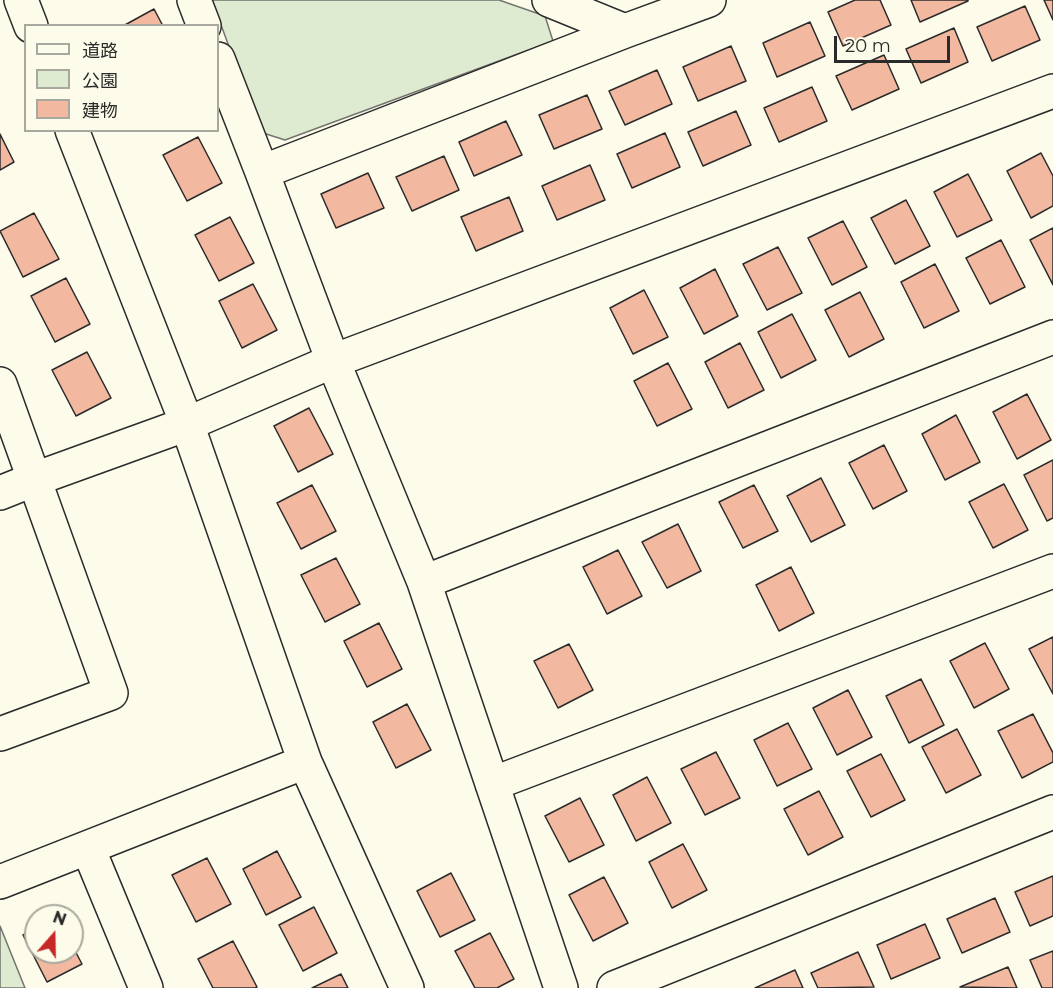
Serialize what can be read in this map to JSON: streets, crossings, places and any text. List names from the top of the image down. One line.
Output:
{"legend":["道路","公園","建物"],"scale_bar":"20 m","north":"top"}
